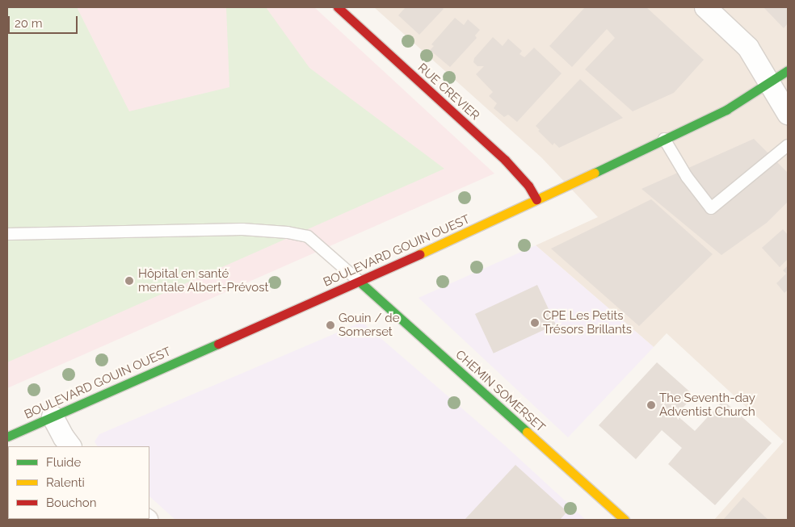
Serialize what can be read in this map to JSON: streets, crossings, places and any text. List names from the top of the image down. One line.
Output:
{"streets":{"street":["RUE CREVIER","BOULEVARD GOUIN OUEST","CHEMIN SOMERSET"]},"crossings":[["RUE CREVIER","BOULEVARD GOUIN OUEST"],["BOULEVARD GOUIN OUEST","CHEMIN SOMERSET"]],"places":["Hôpital en santé mentale Albert-Prévost","CPE Les Petits Trésors Brillants","Gouin / de Somerset","The Seventh-day Adventist Church"],"legend":["Fluide","Ralenti","Bouchon"],"scale_bar":"20 m"}
